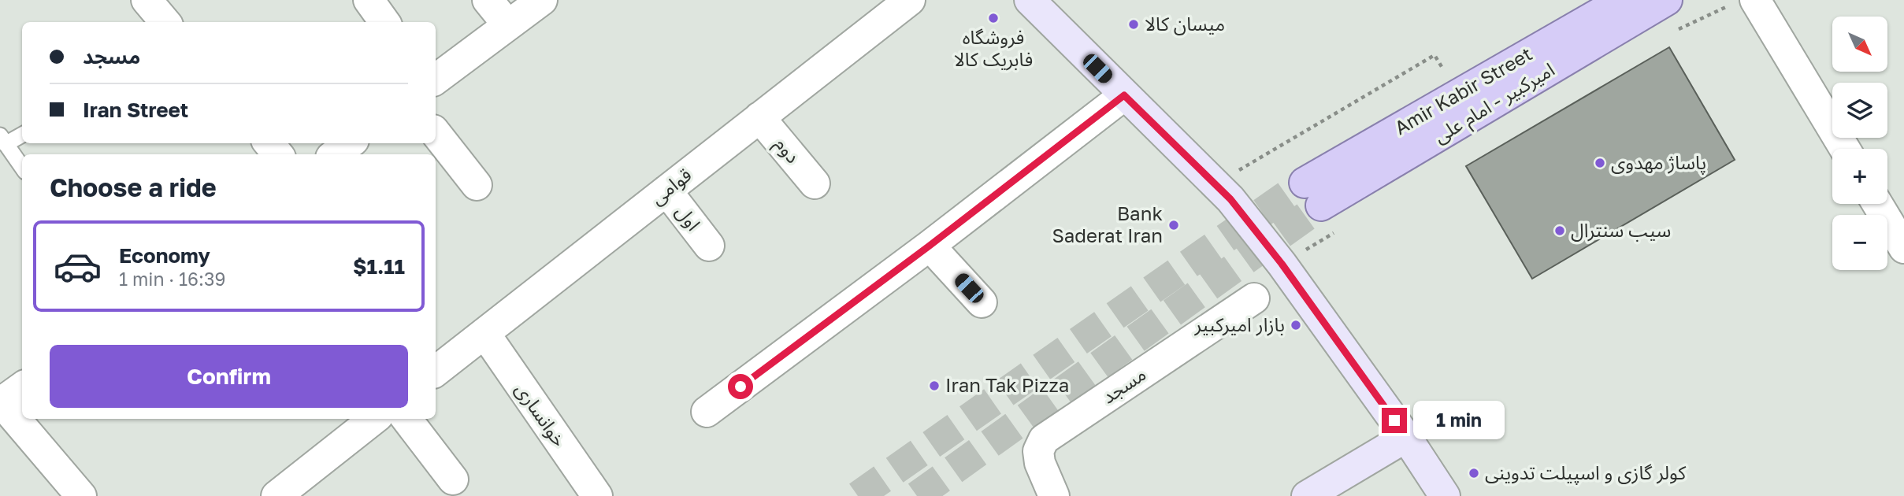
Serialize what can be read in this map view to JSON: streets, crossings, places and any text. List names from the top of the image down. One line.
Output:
{"streets":{"main road":["Amir Kabir Street","امیرکبیر - امام علی"],"street":["دوم","قوامی","اول","مسجد","خوانساری"]},"crossings":[["Amir Kabir Street","امیرکبیر - امام علی"],["دوم","قوامی"],["قوامی","اول"],["قوامی","خوانساری"]],"places":["فروشگاه فابریک کالا","میسان کالا","پاساژ مهدوی","Bank Saderat Iran","سیب سنترال","بازار امیرکبیر","Iran Tak Pizza","کولر گازی و اسپیلت تدوینی"],"north":"bottom right","page":{"map_buttons":["+","−"],"banner":["مسجد","Iran Street"],"heading":"Choose a ride","list":[{"name":"Economy","note":"1 min · 16:39","value":"$1.11"}],"buttons":"Confirm","bubble":"1 min"}}
